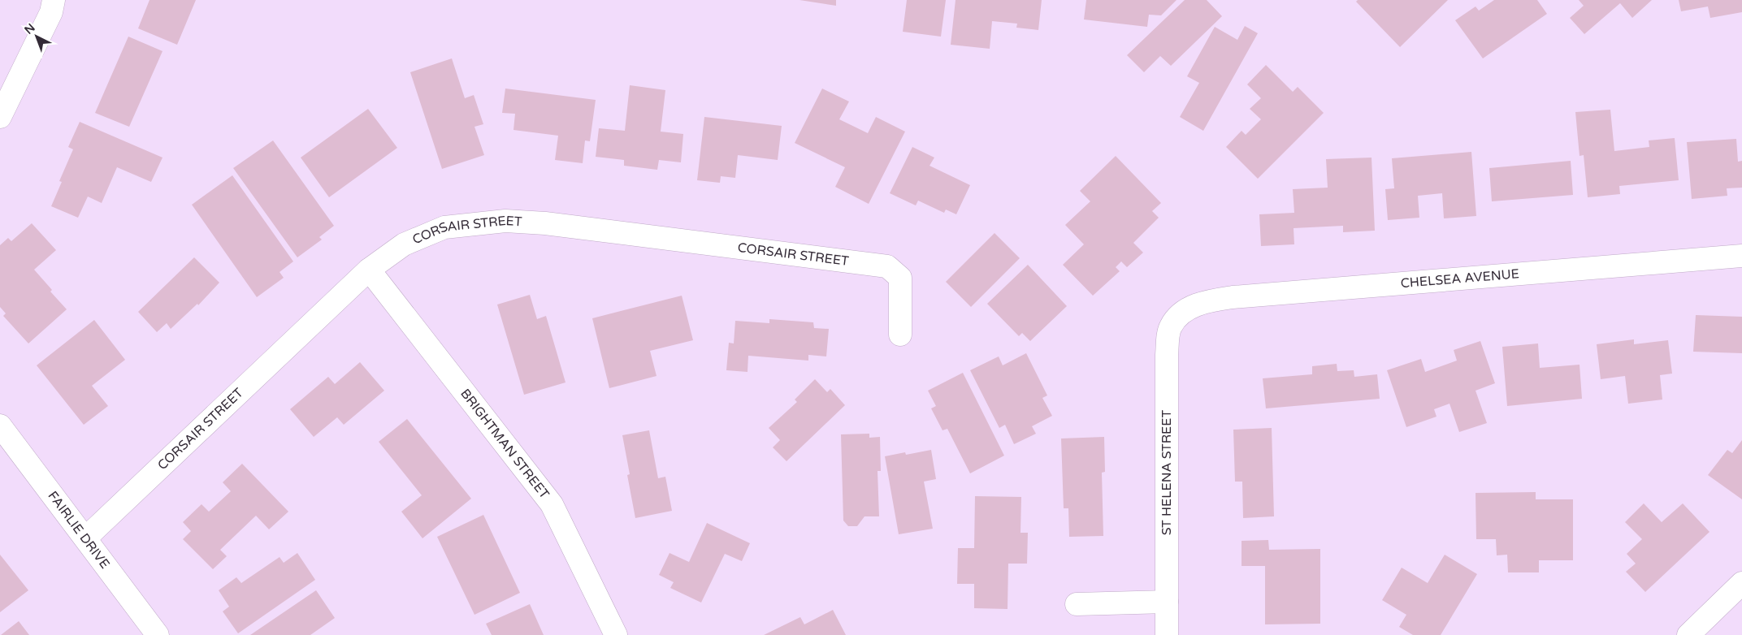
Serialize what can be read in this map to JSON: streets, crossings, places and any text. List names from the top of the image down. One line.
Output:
{"streets":{"street":["CORSAIR STREET","CHELSEA AVENUE","BRIGHTMAN STREET","ST HELENA STREET","FAIRLIE DRIVE"]},"crossings":[["CORSAIR STREET","BRIGHTMAN STREET"],["CORSAIR STREET","FAIRLIE DRIVE"],["CHELSEA AVENUE","ST HELENA STREET"]],"north":"top left"}
